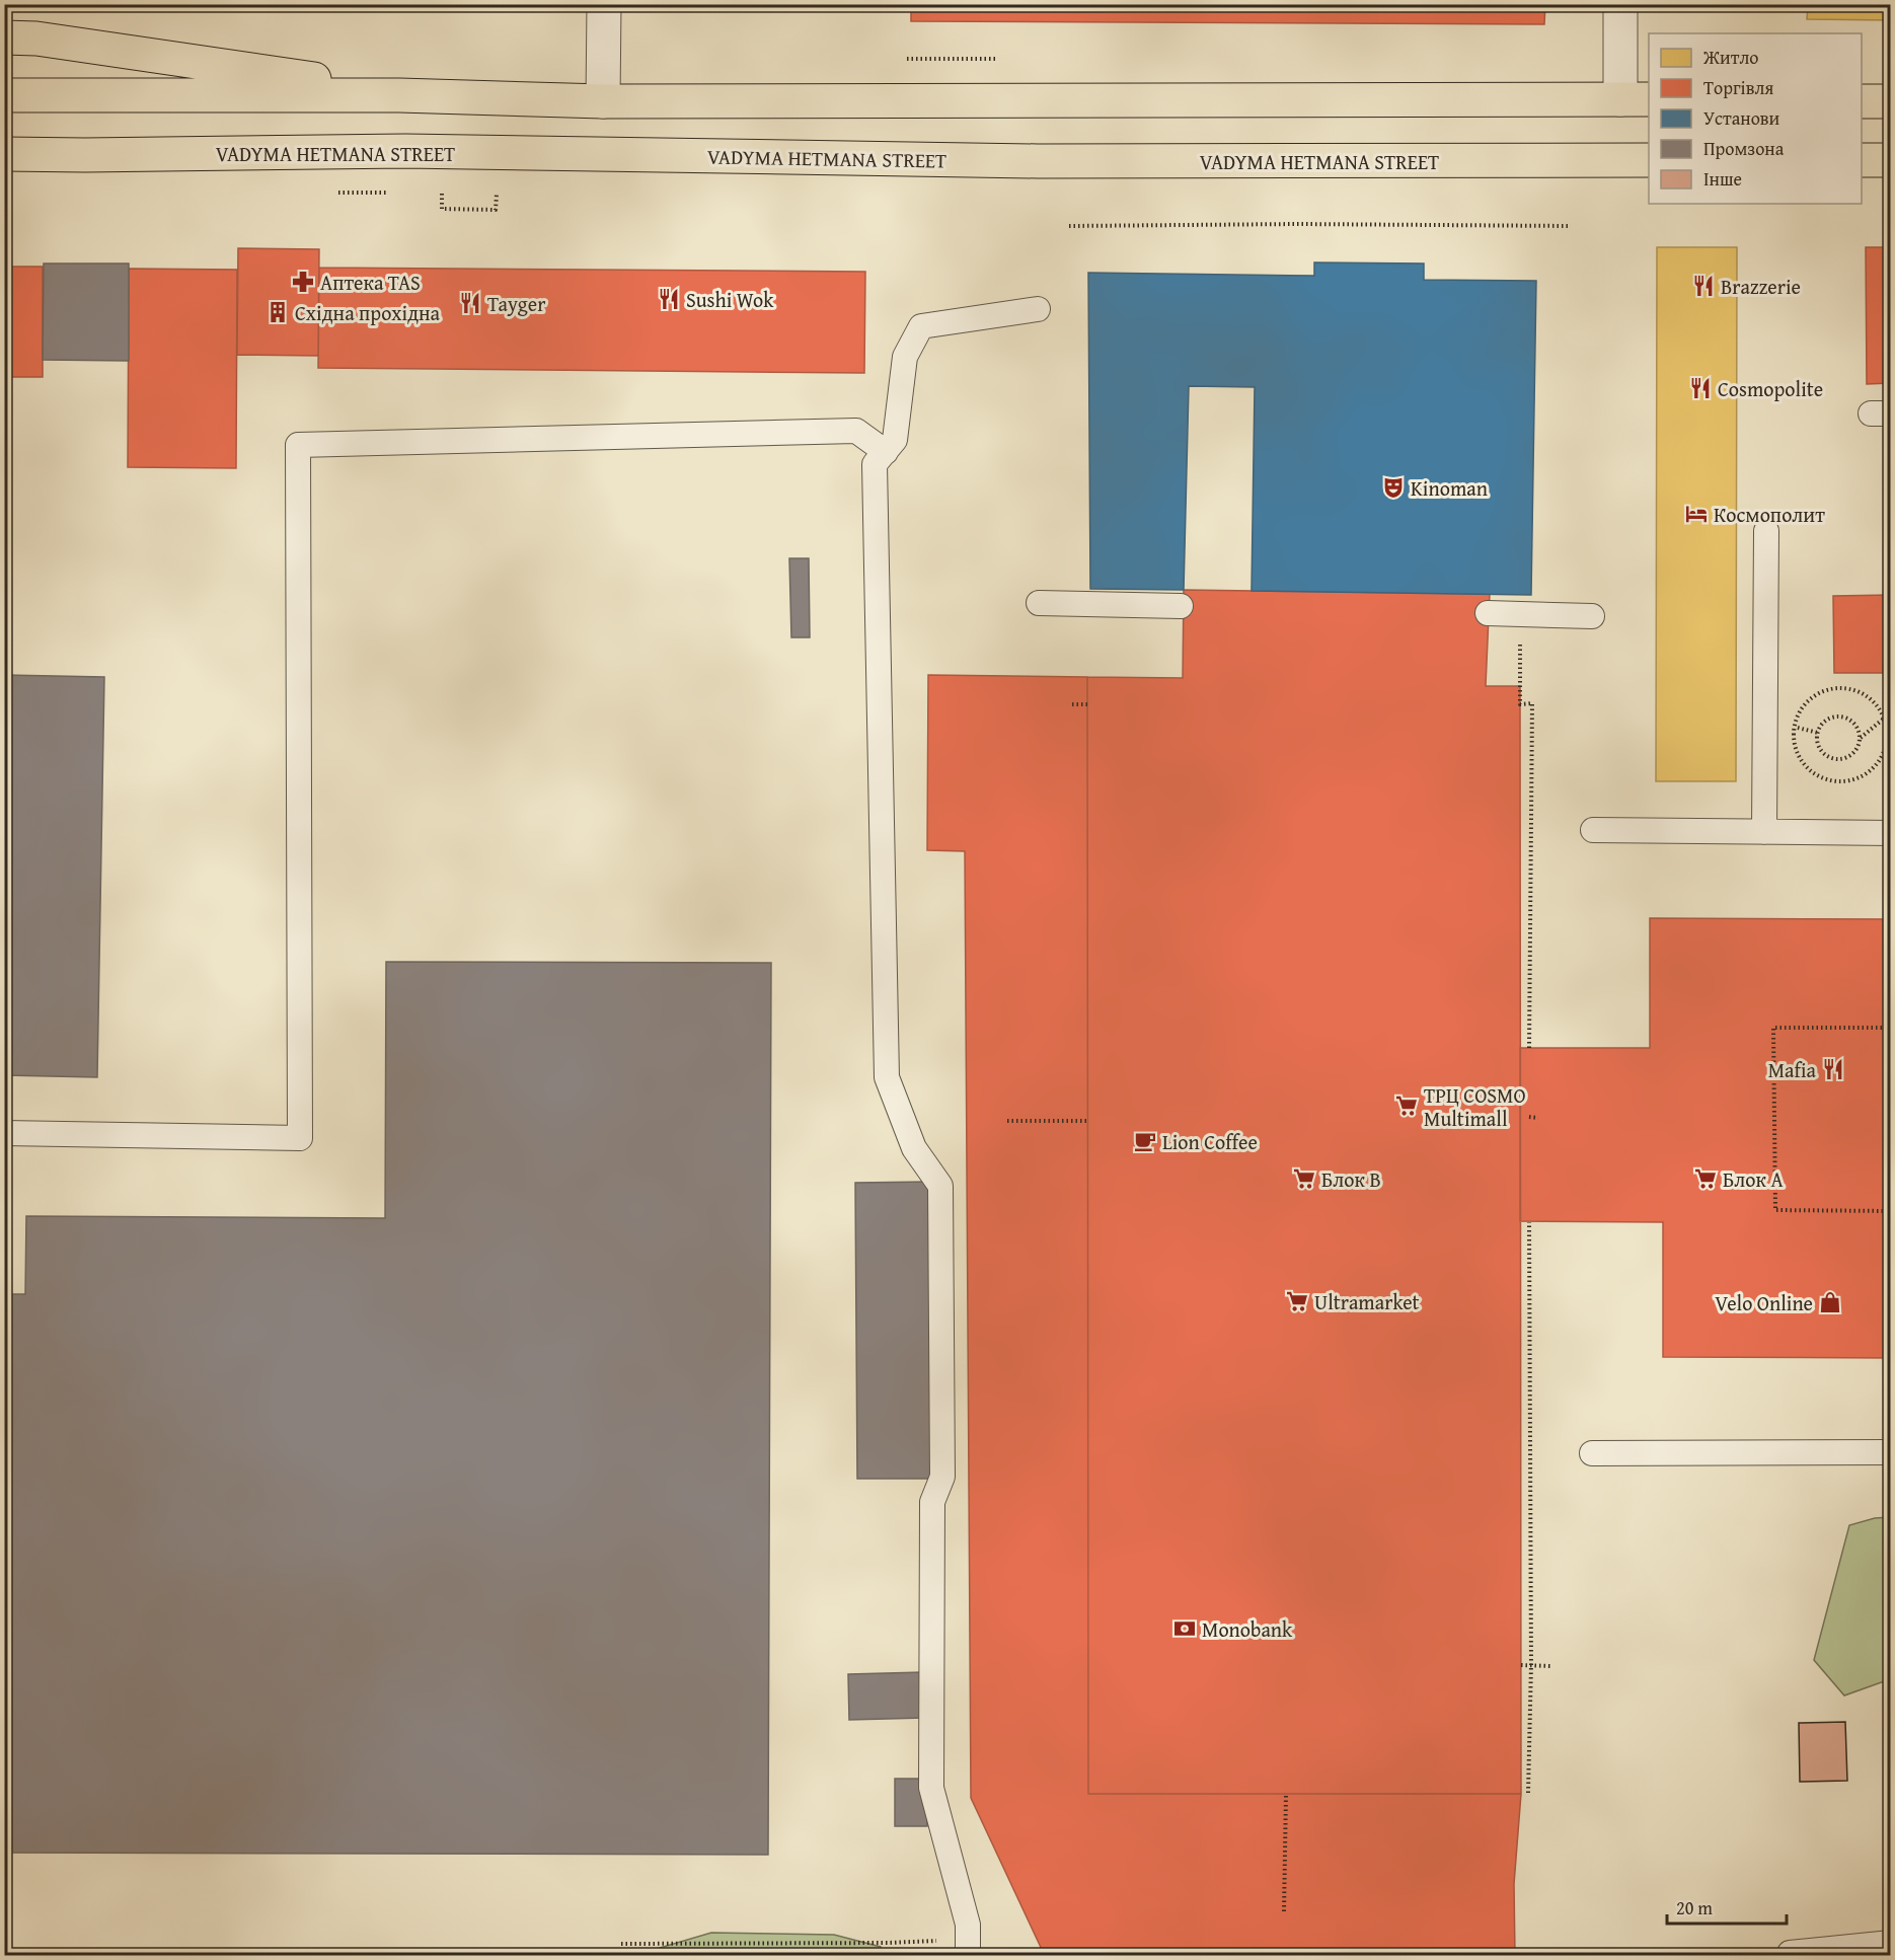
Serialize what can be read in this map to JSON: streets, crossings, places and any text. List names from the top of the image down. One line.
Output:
{"streets":{"main road":["VADYMA HETMANA STREET"]},"places":{"pharmacy":["Аптека TAS"],"restaurant":["Brazzerie","Sushi Wok","Tayger","Cosmopolite","Mafia"],"building":["Східна прохідна"],"theatre":["Kinoman"],"hotel":["Космополит"],"supermarket":["ТРЦ COSMO Multimall","Блок B","Блок A","Ultramarket"],"cafe":["Lion Coffee"],"shop":["Velo Online"],"bank":["Monobank"]},"legend":["Житло","Торгівля","Установи","Промзона","Інше"],"scale_bar":"20 m"}
